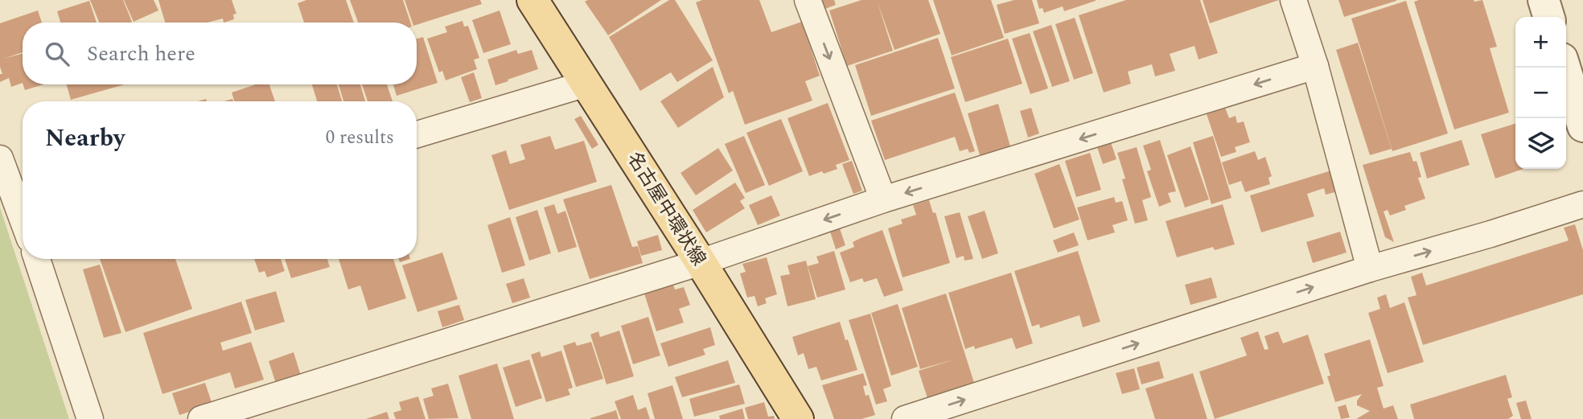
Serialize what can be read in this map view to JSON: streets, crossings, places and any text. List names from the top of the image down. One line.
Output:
{"streets":{"main road":["名古屋中環状線"]},"page":{"map_buttons":["+","−"],"search":"Search here","heading":["Nearby","0 results"]}}
